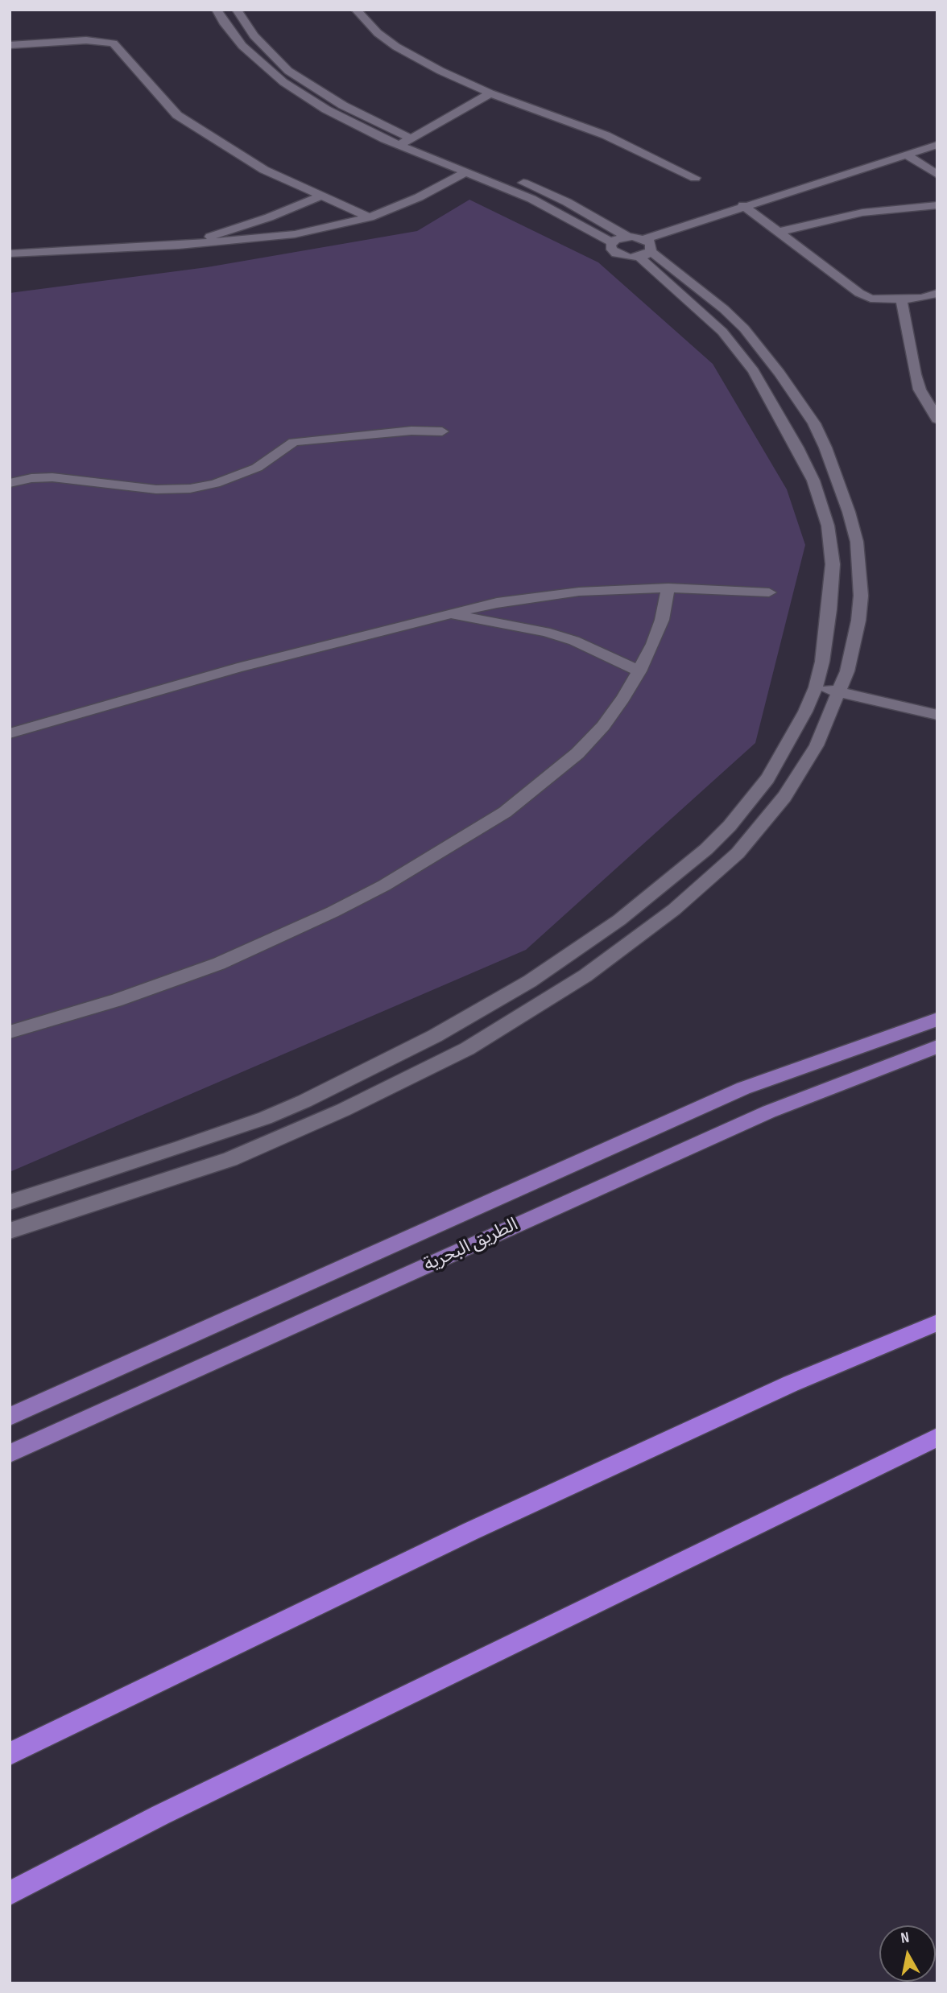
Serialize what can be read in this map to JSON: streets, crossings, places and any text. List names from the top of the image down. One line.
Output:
{"streets":{"main road":["الطريق البحرية"]},"north":"top"}
